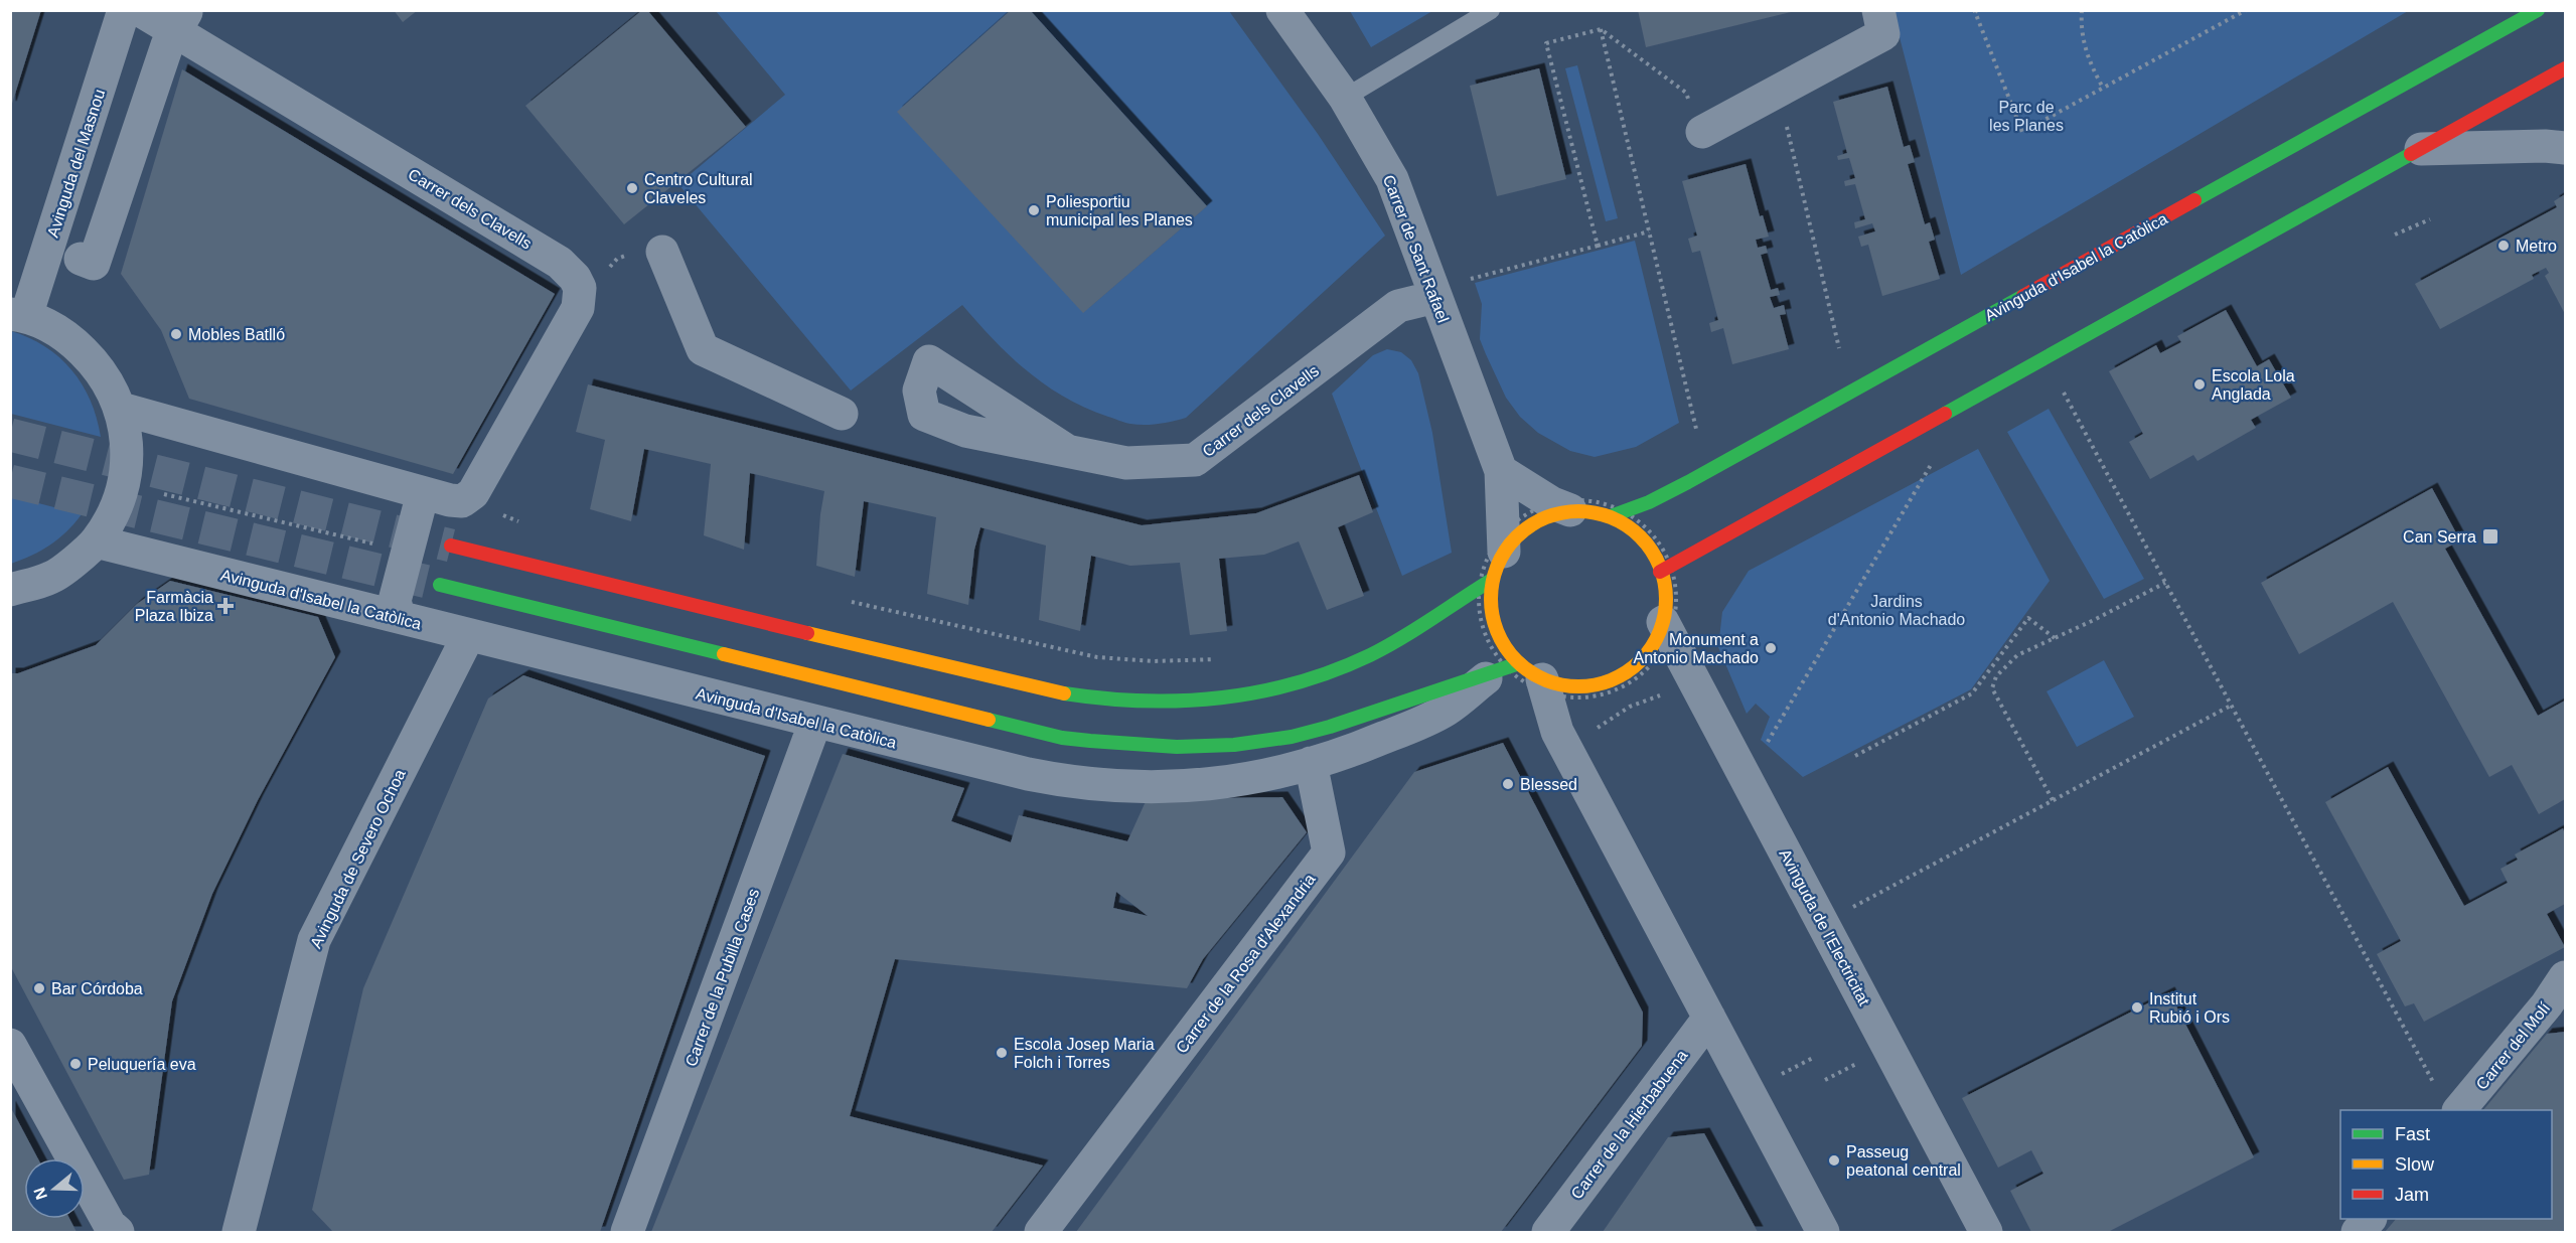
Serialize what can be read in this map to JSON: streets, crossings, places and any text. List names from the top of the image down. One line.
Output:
{"streets":{"street":["Avinguda del Masnou","Carrer dels Clavells","Carrer de Sant Rafael","Avinguda d'Isabel la Catòlica","Avinguda de Severo Ochoa","Avinguda de l'Electricitat","Carrer de la Rosa d'Alexandria","Carrer de la Pubilla Cases","Carrer del Molí","Carrer de la Hierbabuena"]},"crossings":[["Carrer dels Clavells","Carrer de Sant Rafael"],["Carrer de Sant Rafael","Avinguda d'Isabel la Catòlica"],["Carrer de Sant Rafael","Avinguda de l'Electricitat"],["Avinguda d'Isabel la Catòlica","Avinguda de Severo Ochoa"],["Avinguda d'Isabel la Catòlica","Avinguda de l'Electricitat"],["Avinguda d'Isabel la Catòlica","Carrer de la Rosa d'Alexandria"],["Avinguda d'Isabel la Catòlica","Carrer de la Pubilla Cases"]],"parks":["Parc de les Planes","Jardins d'Antonio Machado"],"places":{"other":["Centro Cultural Claveles","Poliesportiu municipal les Planes","Metro","Mobles Batlló","Escola Lola Anglada","Monument a Antonio Machado","Blessed","Bar Córdoba","Institut Rubió i Ors","Escola Josep Maria Folch i Torres","Peluquería eva","Passeug peatonal central"],"transit":["Can Serra"],"health":["Farmàcia Plaza Ibiza"]},"legend":["Fast","Slow","Jam"],"north":"left"}
